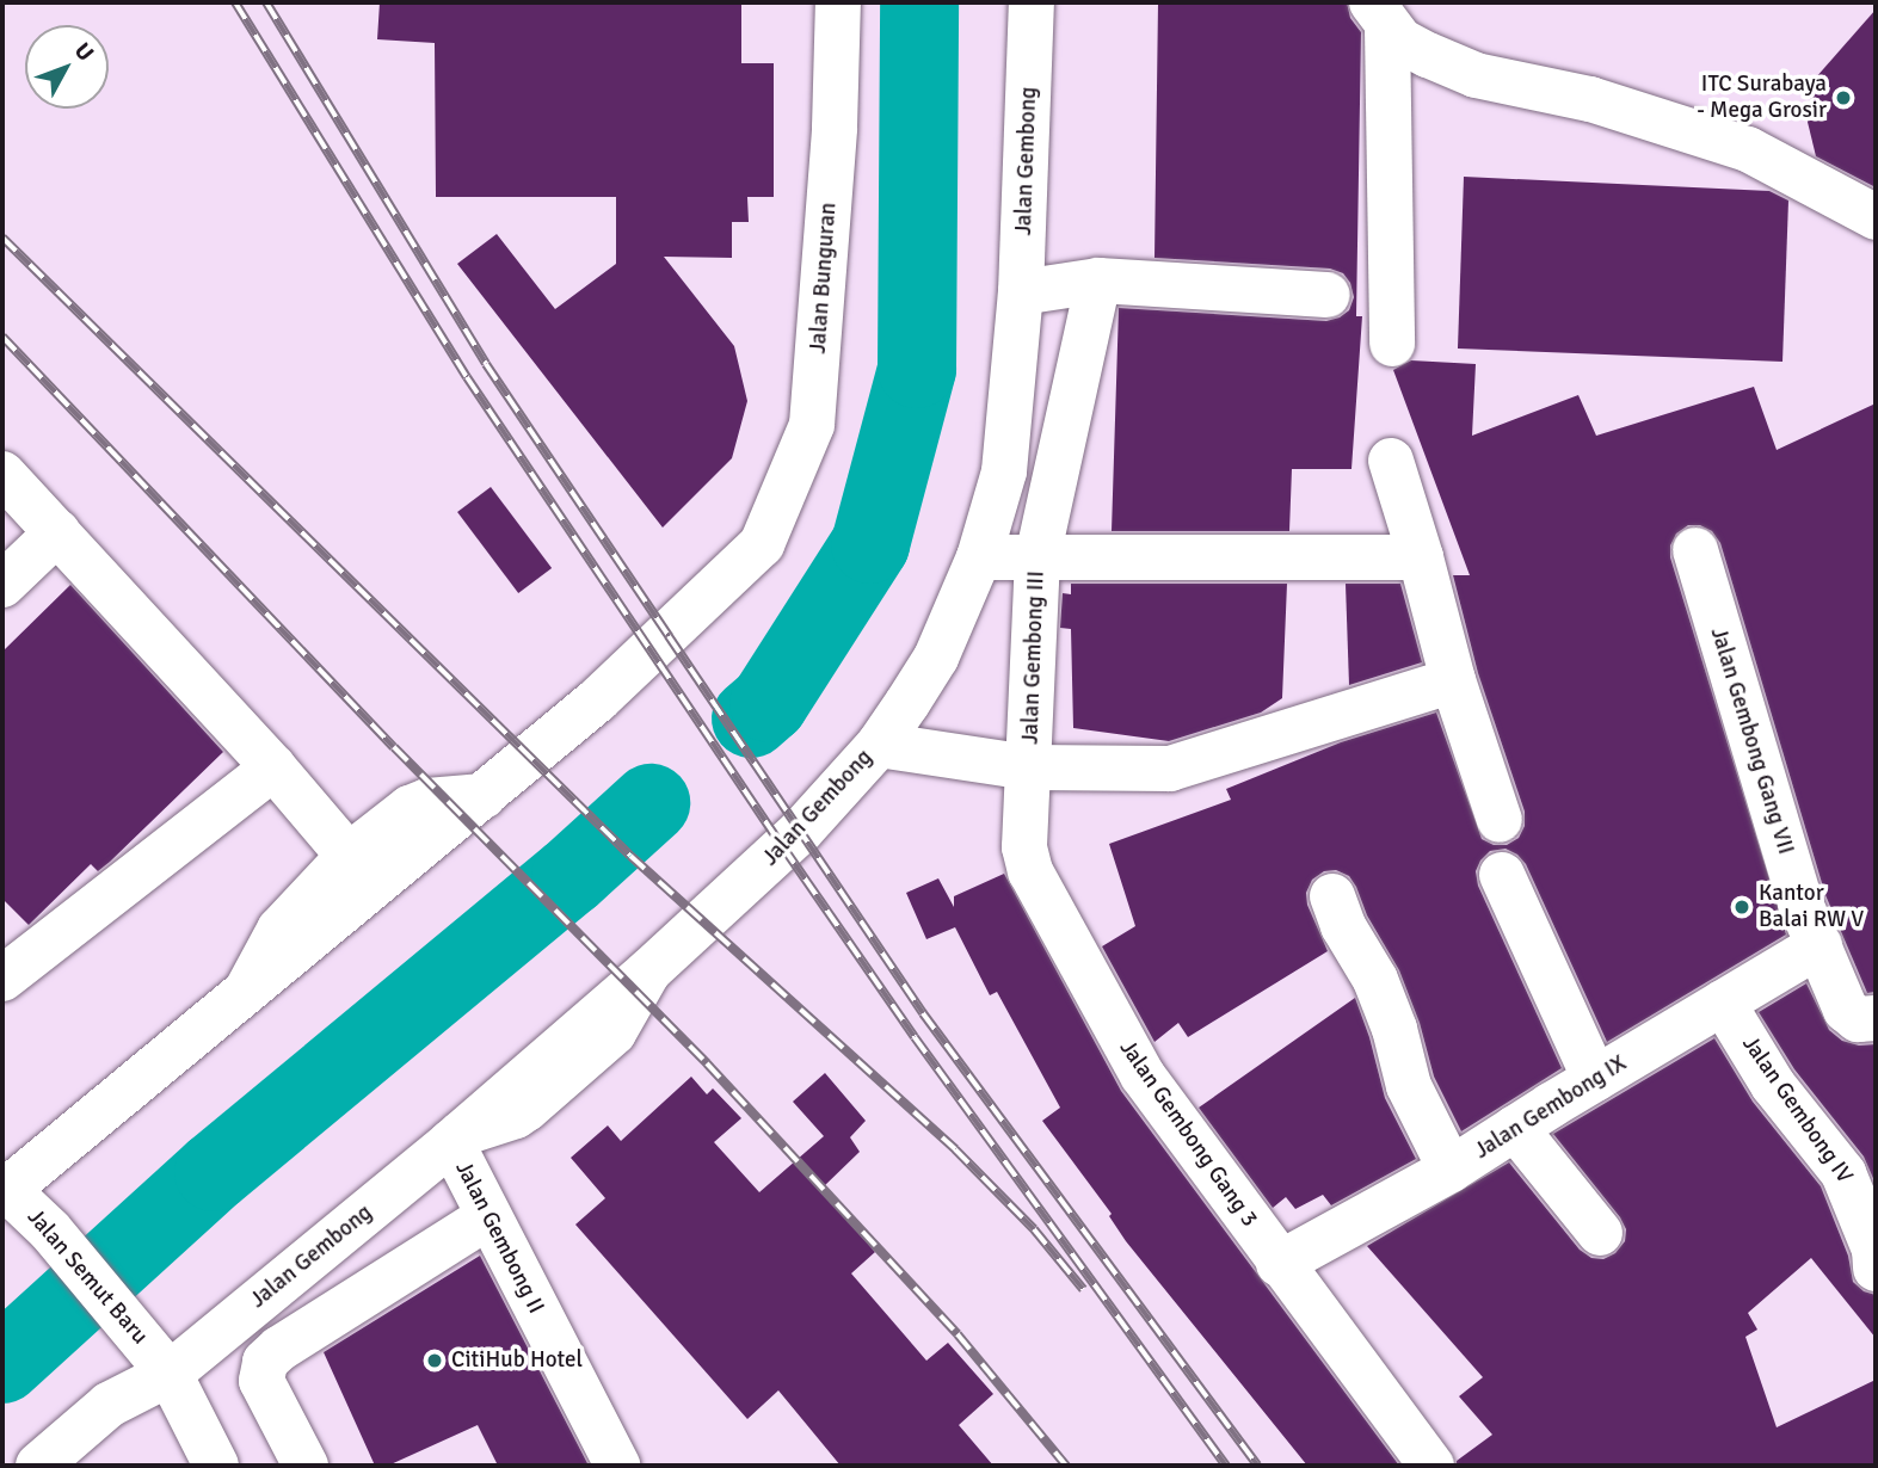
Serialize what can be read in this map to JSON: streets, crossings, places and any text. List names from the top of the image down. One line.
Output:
{"streets":{"street":["Jalan Gembong","Jalan Bunguran","Jalan Gembong III","Jalan Gembong Gang VII","Jalan Gembong IX","Jalan Gembong IV","Jalan Gembong Gang 3","Jalan Gembong II","Jalan Semut Baru"]},"crossings":[["Jalan Gembong","Jalan Gembong III"],["Jalan Gembong","Jalan Gembong II"],["Jalan Gembong","Jalan Semut Baru"],["Jalan Gembong III","Jalan Gembong Gang 3"],["Jalan Gembong Gang VII","Jalan Gembong IX"],["Jalan Gembong IX","Jalan Gembong IV"],["Jalan Gembong IX","Jalan Gembong Gang 3"]],"places":["ITC Surabaya - Mega Grosir","Kantor Balai RW V","CitiHub Hotel"],"north":"top right"}
